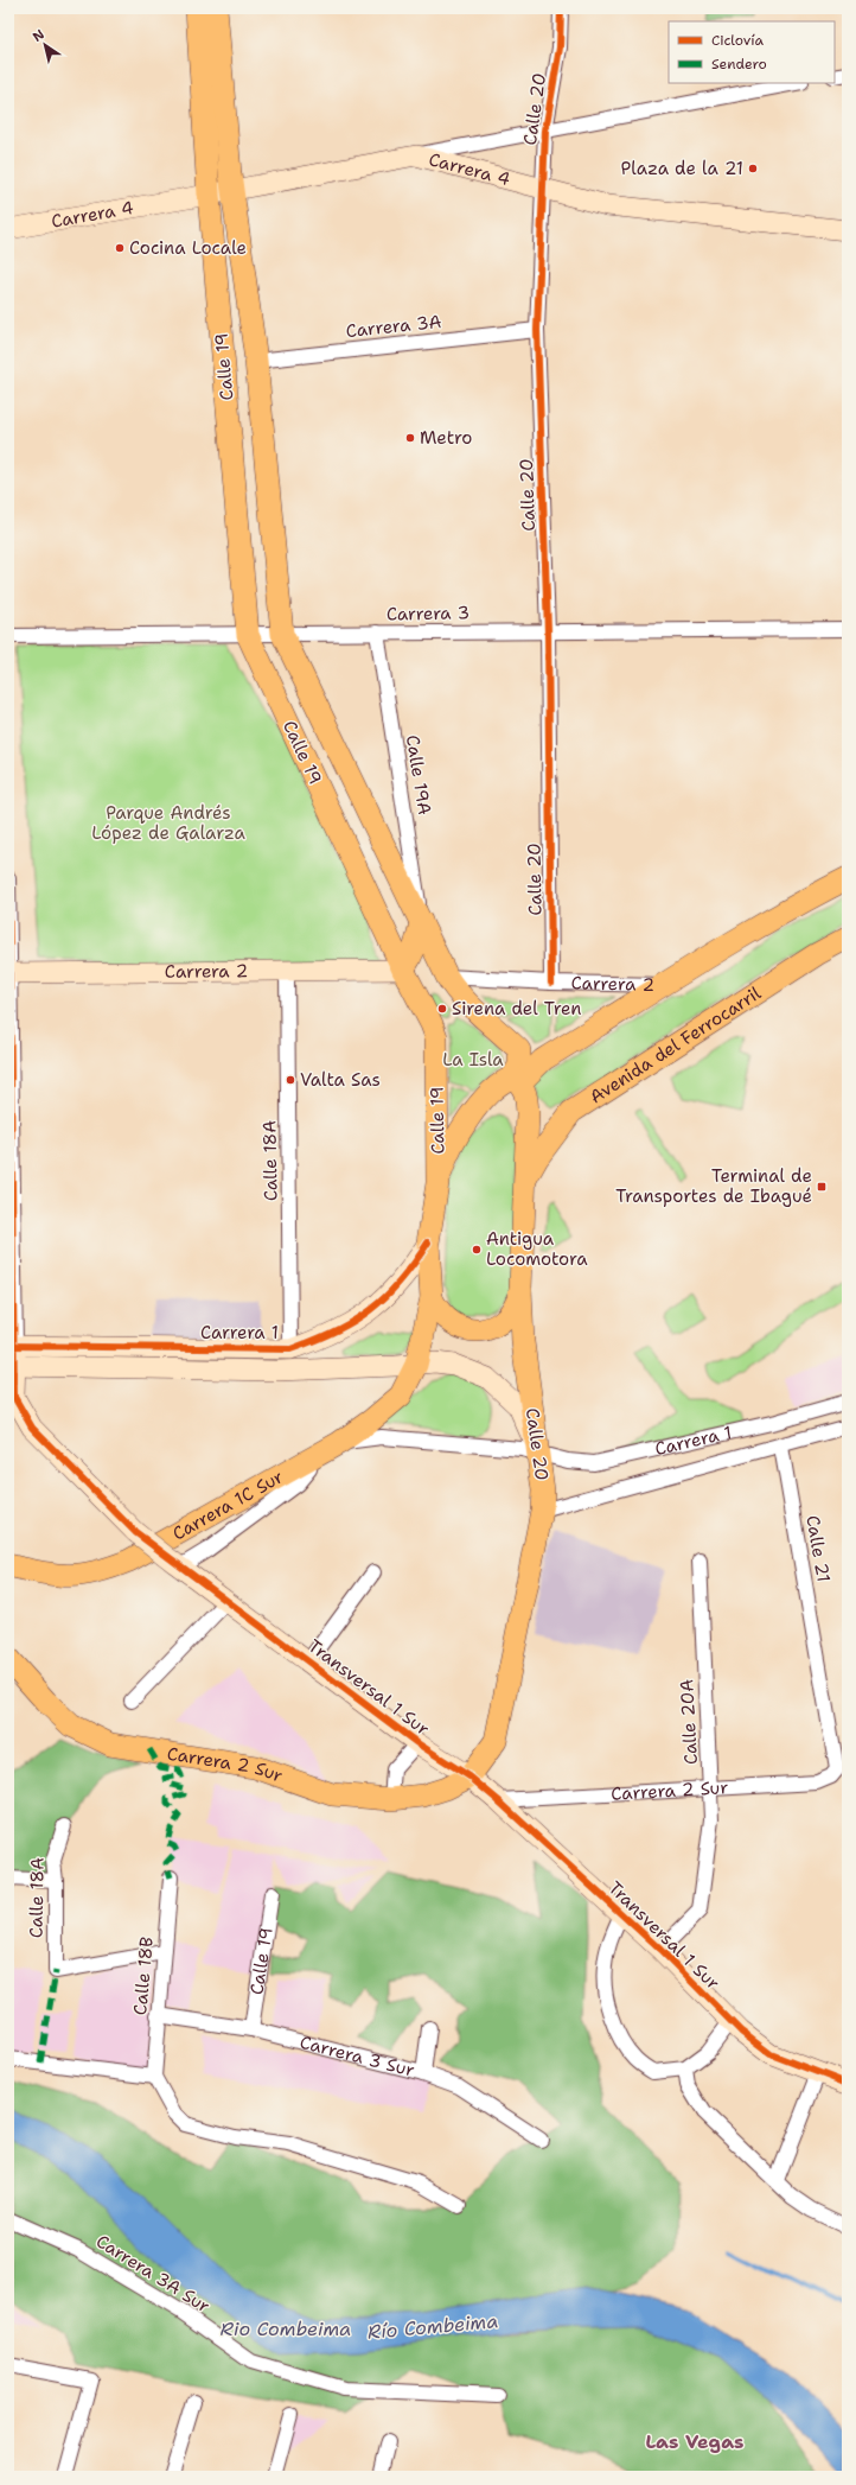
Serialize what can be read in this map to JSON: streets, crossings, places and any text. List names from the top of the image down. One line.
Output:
{"streets":{"main road":["Calle 20","Calle 19","Avenida del Ferrocarril","Carrera 1C Sur","Carrera 2 Sur"],"street":["Carrera 4","Carrera 3A","Carrera 3","Calle 19A","Carrera 2","Calle 18A","Carrera 1","Calle 21","Transversal 1 Sur","Calle 20A","Calle 18B","Carrera 3 Sur","Carrera 3A Sur"]},"crossings":[["Calle 20","Carrera 4"],["Calle 20","Carrera 3A"],["Calle 20","Carrera 3"],["Calle 20","Carrera 2"],["Calle 20","Avenida del Ferrocarril"],["Calle 20","Carrera 1"],["Calle 20","Transversal 1 Sur"],["Calle 20","Carrera 2 Sur"],["Carrera 4","Calle 19"],["Carrera 3A","Calle 19"],["Calle 19","Carrera 3"],["Calle 19","Calle 19A"],["Calle 19","Carrera 2"],["Calle 19","Carrera 1"],["Calle 19","Carrera 1C Sur"],["Calle 19","Carrera 3 Sur"],["Carrera 3","Calle 19A"],["Carrera 2","Calle 18A"],["Calle 18A","Carrera 1"],["Calle 18A","Calle 18B"],["Carrera 1","Carrera 1C Sur"],["Carrera 1","Calle 21"],["Carrera 1","Transversal 1 Sur"],["Carrera 1C Sur","Transversal 1 Sur"],["Calle 21","Carrera 2 Sur"],["Transversal 1 Sur","Calle 20A"],["Transversal 1 Sur","Carrera 2 Sur"],["Calle 20A","Carrera 2 Sur"],["Calle 18B","Carrera 3 Sur"]],"districts":["Las Vegas"],"water":["Río Combeima","Rio Combeima"],"parks":["Parque Andrés López de Galarza","La Isla"],"places":{"other":["Plaza de la 21","Cocina Locale","Metro","Sirena del Tren","Valta Sas","Antigua Locomotora"],"transit":["Terminal de Transportes de Ibagué"]},"legend":["Ciclovía","Sendero"],"north":"top left"}
